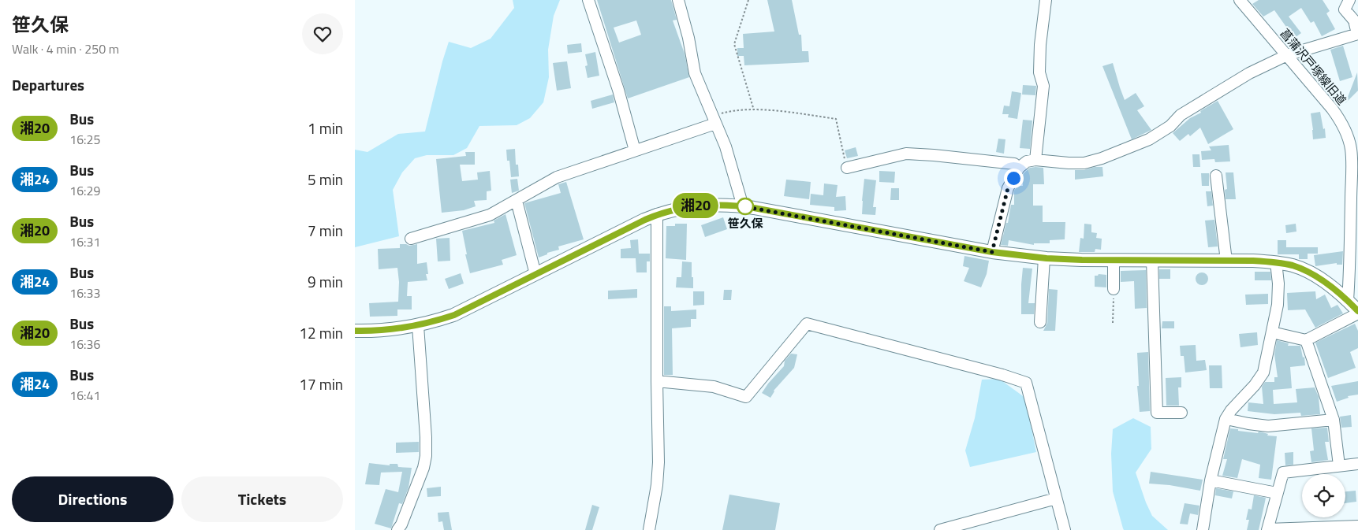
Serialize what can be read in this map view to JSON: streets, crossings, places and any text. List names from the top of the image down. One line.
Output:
{"streets":{"street":["菖蒲沢戸塚線旧道"]},"places":["笹久保"],"lines":["bus line 湘20"],"page":{"heading":[["笹久保","Walk · 4 min · 250 m"],"Departures"],"on_map":"湘20","list":[{"mark":"湘20","name":"Bus","note":"16:25","value":"1 min"},{"mark":"湘24","name":"Bus","note":"16:29","value":"5 min"},{"mark":"湘20","name":"Bus","note":"16:31","value":"7 min"},{"mark":"湘24","name":"Bus","note":"16:33","value":"9 min"},{"mark":"湘20","name":"Bus","note":"16:36","value":"12 min"},{"mark":"湘24","name":"Bus","note":"16:41","value":"17 min"}],"buttons":["Directions","Tickets"]}}
